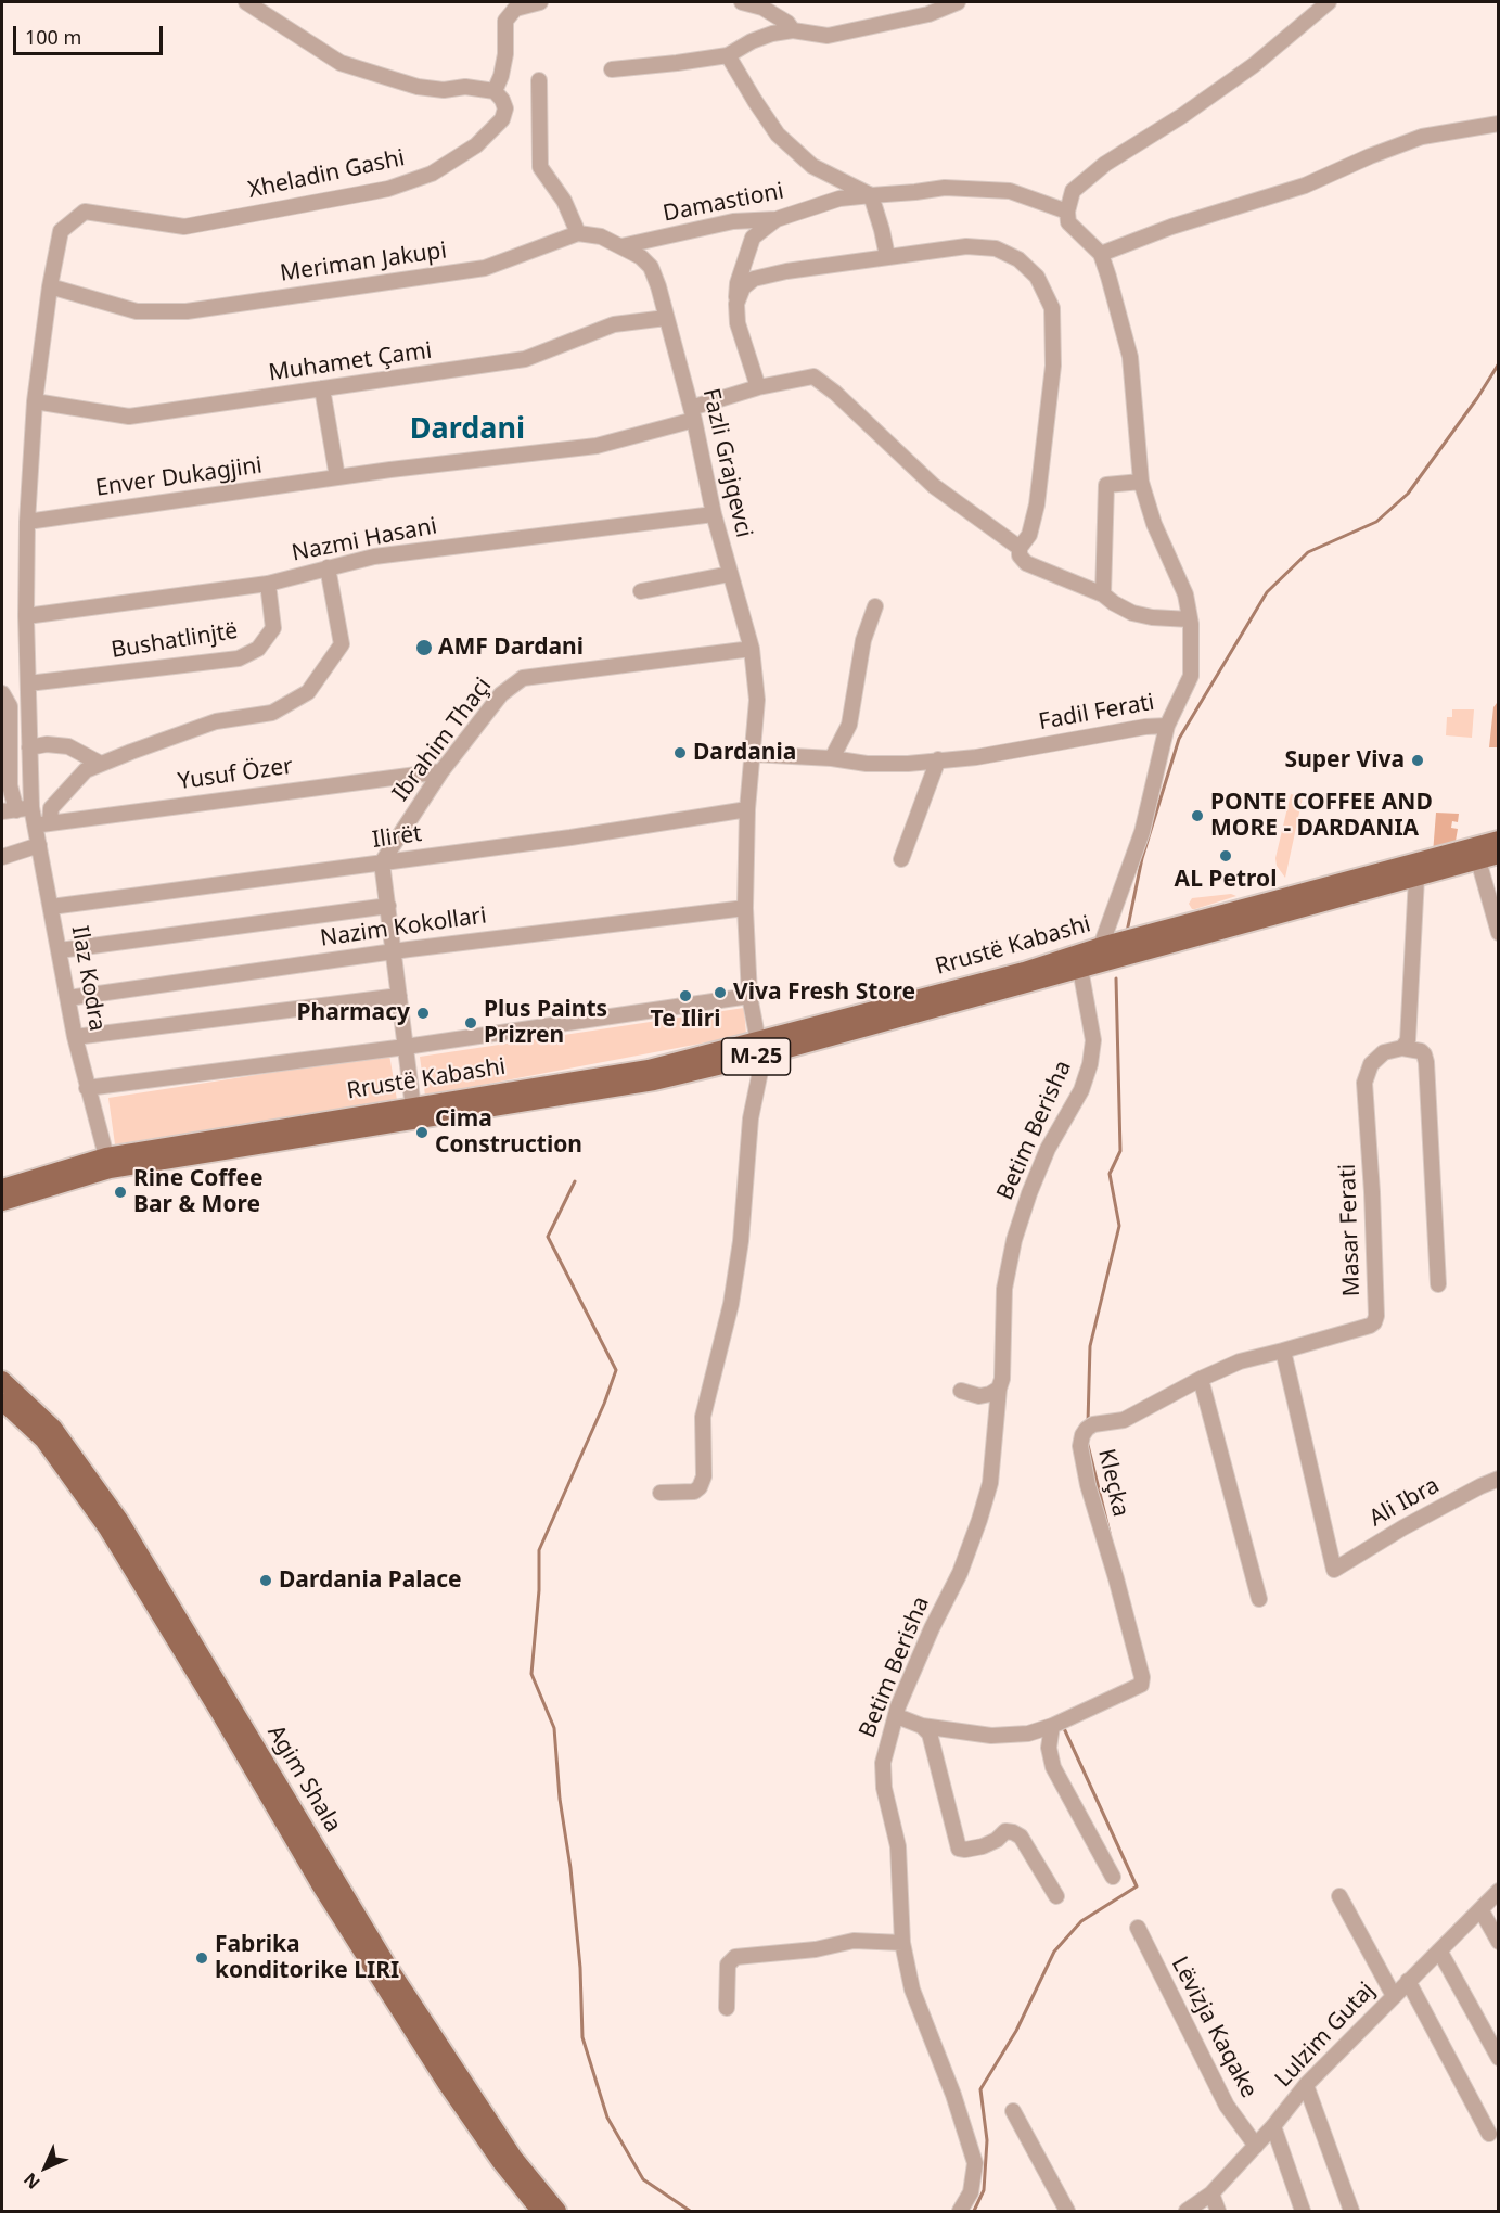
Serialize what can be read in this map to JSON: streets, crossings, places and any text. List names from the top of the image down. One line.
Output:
{"streets":{"main road":["Rrustë Kabashi","M-25","Agim Shala"],"street":["Xheladin Gashi","Damastioni","Meriman Jakupi","Muhamet Çami","Fazli Grajqevci","Enver Dukagjini","Nazmi Hasani","Bushatlinjtë","Fadil Ferati","Ibrahim Thaçi","Yusuf Özer","Ilirët","Nazim Kokollari","Ilaz Kodra","Betim Berisha","Masar Ferati","Kleçka","Ali Ibra","Lëvizja Kaqake","Lulzim Gutaj"]},"crossings":[["Xheladin Gashi","Meriman Jakupi"],["Xheladin Gashi","Muhamet Çami"],["Xheladin Gashi","Enver Dukagjini"],["Xheladin Gashi","Nazmi Hasani"],["Xheladin Gashi","Bushatlinjtë"],["Xheladin Gashi","Ilaz Kodra"],["Damastioni","Fazli Grajqevci"],["Muhamet Çami","Fazli Grajqevci"],["Fazli Grajqevci","Enver Dukagjini"],["Fazli Grajqevci","Nazmi Hasani"],["Fazli Grajqevci","Fadil Ferati"],["Fazli Grajqevci","Ibrahim Thaçi"],["Fazli Grajqevci","Ilirët"],["Fazli Grajqevci","Nazim Kokollari"],["Fazli Grajqevci","Rrustë Kabashi"],["Nazmi Hasani","Bushatlinjtë"],["Ibrahim Thaçi","Yusuf Özer"],["Ibrahim Thaçi","Ilirët"],["Yusuf Özer","Ilaz Kodra"],["Ilirët","Ilaz Kodra"],["Nazim Kokollari","Ilaz Kodra"],["Rrustë Kabashi","Ilaz Kodra"],["Rrustë Kabashi","Betim Berisha"],["Masar Ferati","Kleçka"],["Masar Ferati","Ali Ibra"],["Kleçka","Ali Ibra"],["Lëvizja Kaqake","Lulzim Gutaj"]],"districts":["Dardani"],"places":["AMF Dardani","Dardania","Super Viva","PONTE COFFEE AND MORE - DARDANIA","AL Petrol","Viva Fresh Store","Te Iliri","Pharmacy","Plus Paints Prizren","Cima Construction","Rine Coffee Bar & More","Dardania Palace","Fabrika konditorike LIRI"],"scale_bar":"100 m","north":"bottom left"}
